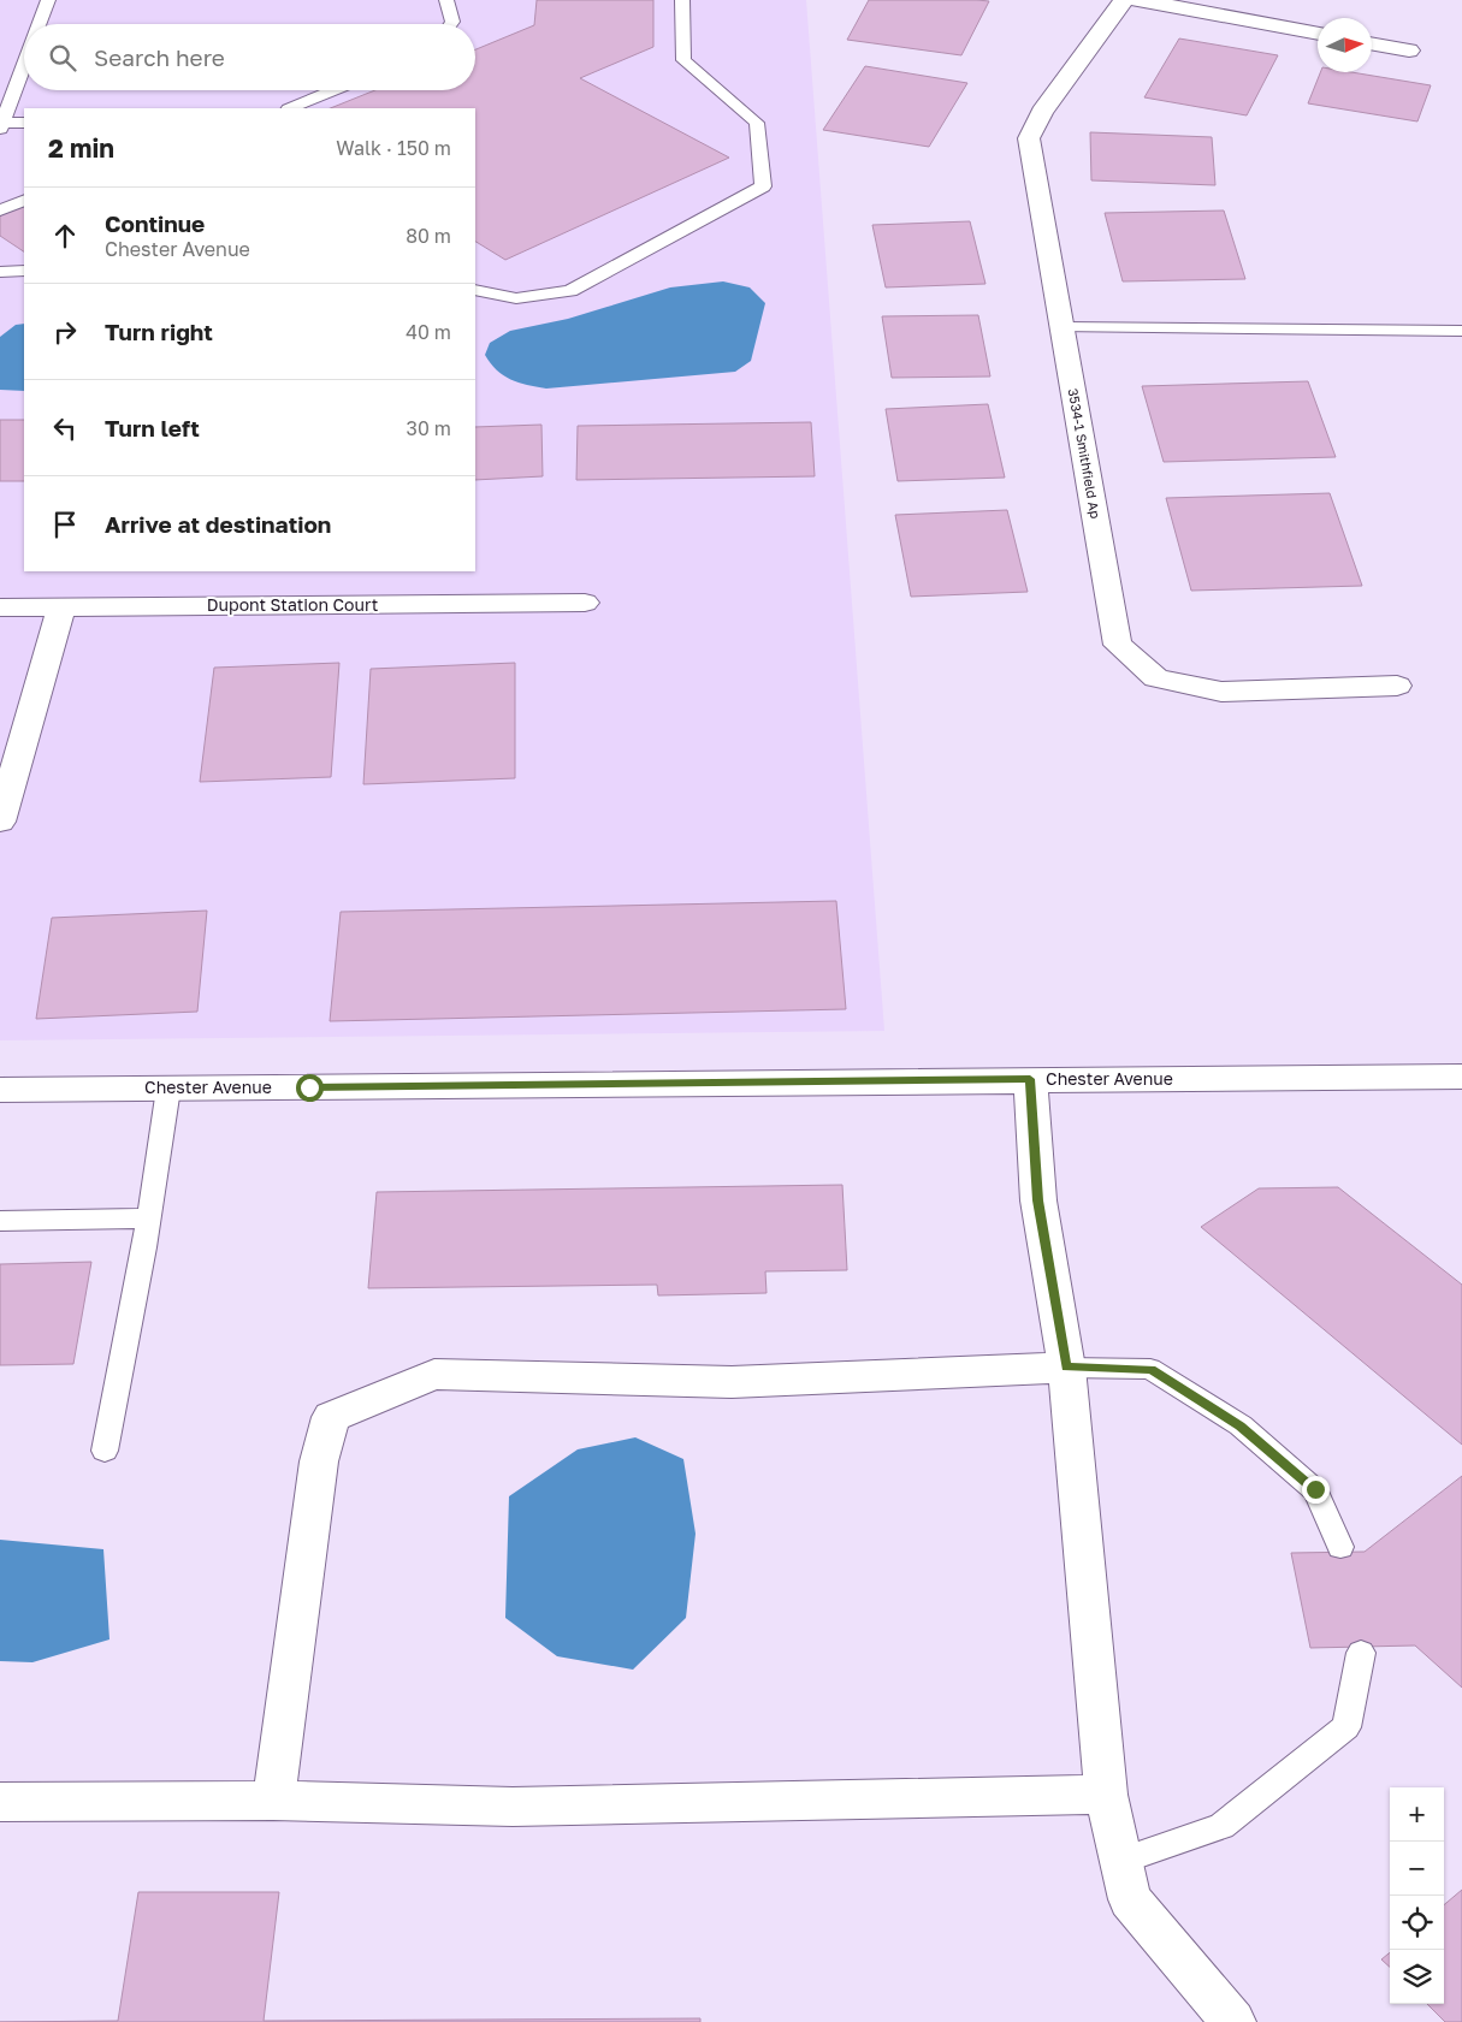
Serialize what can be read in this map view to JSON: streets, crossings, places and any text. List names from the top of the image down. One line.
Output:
{"streets":{"street":["3534-1 Smithfield Ap","Dupont Station Court","Chester Avenue"]},"north":"right","page":{"search":"Search here","heading":["2 min","Walk · 150 m"],"list":[["Continue","Chester Avenue","80 m"],["Turn right","40 m"],["Turn left","30 m"],"Arrive at destination"],"map_buttons":["+","−"]}}
